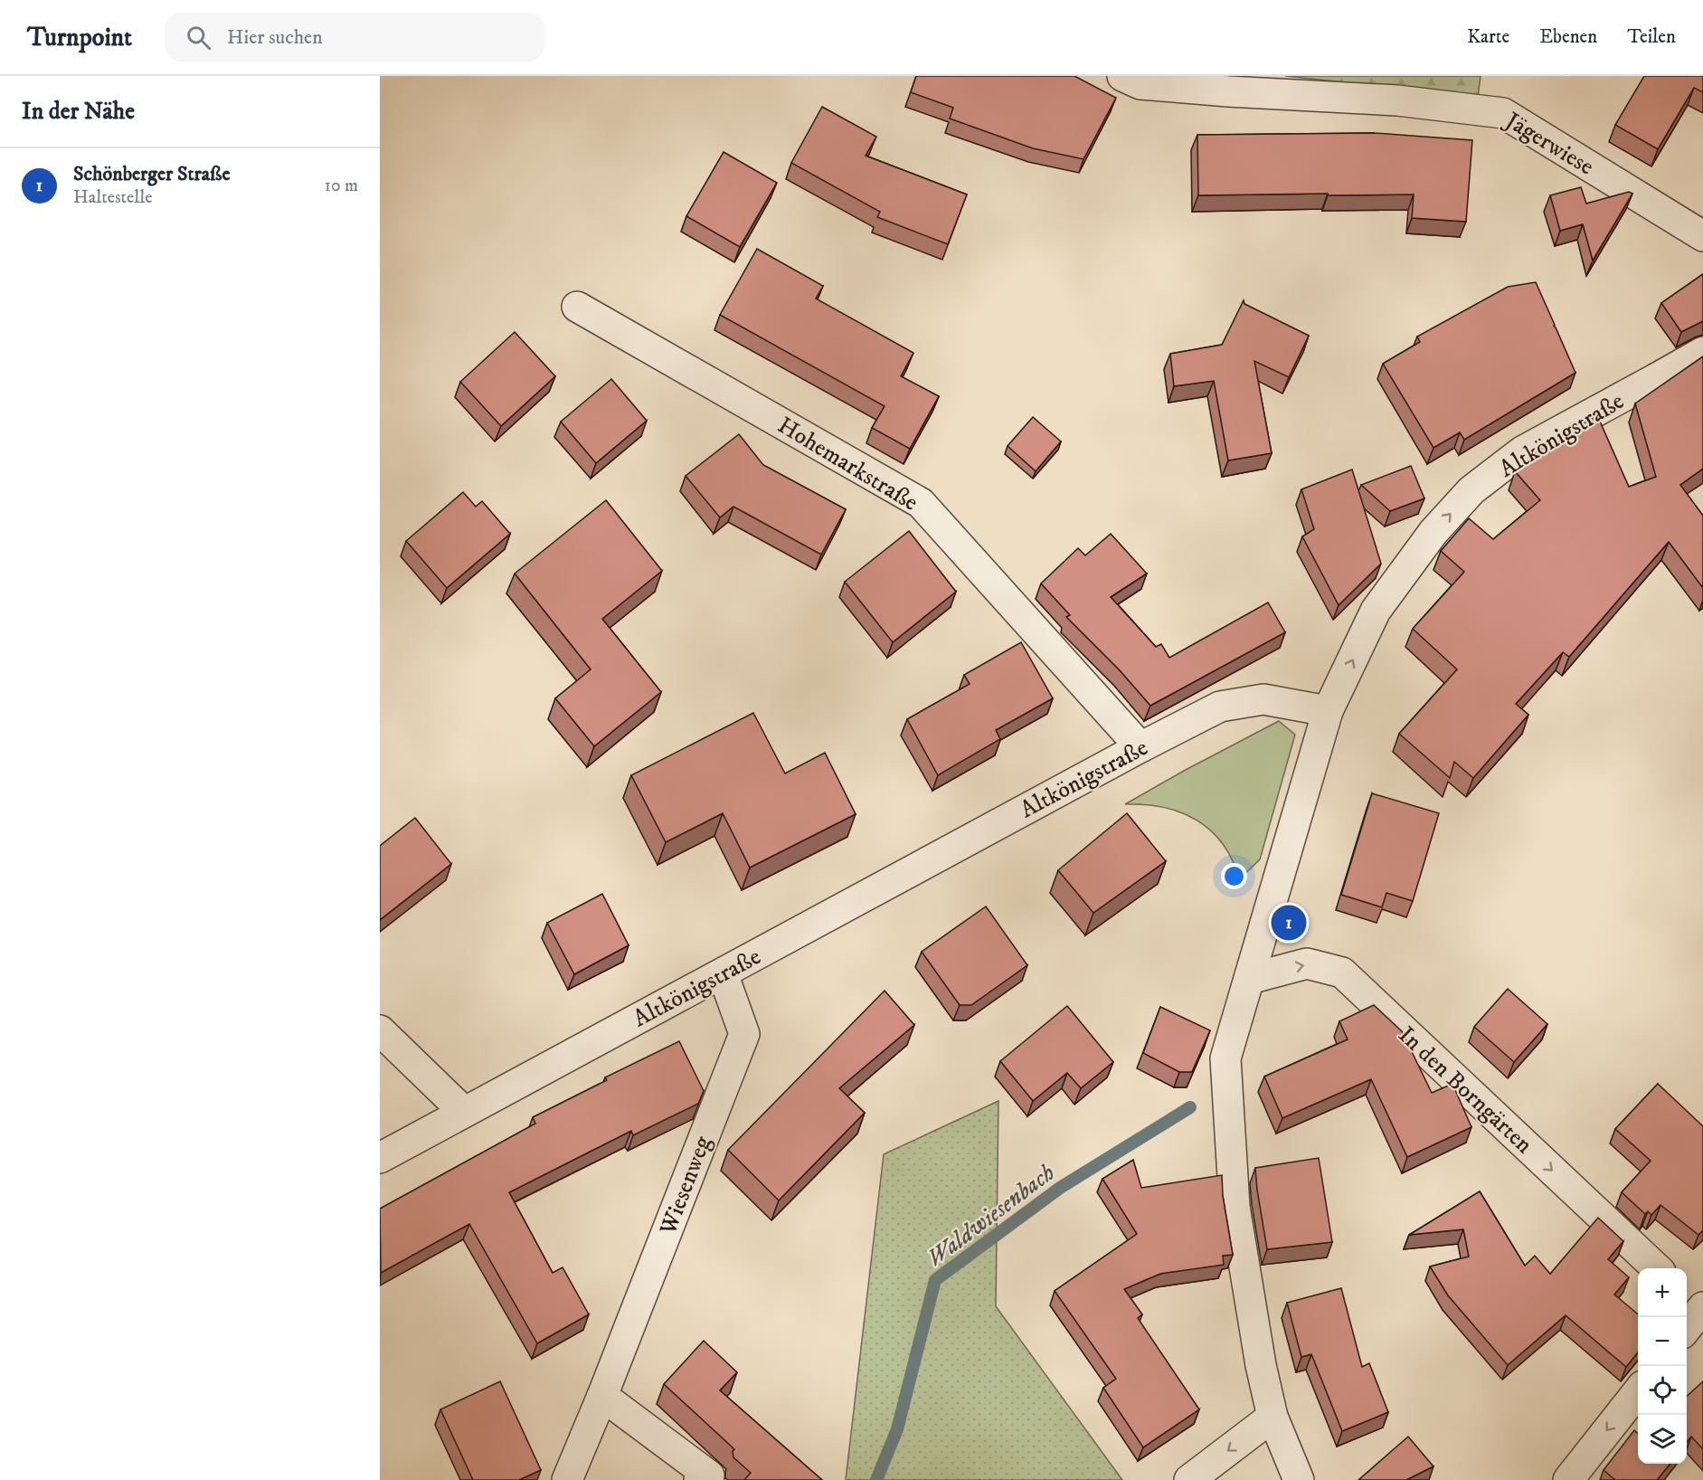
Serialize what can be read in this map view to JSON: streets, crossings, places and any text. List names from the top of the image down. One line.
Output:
{"streets":{"street":["Jägerwiese","Altkönigstraße","Hohemarkstraße","In den Borngärten","Wiesenweg"]},"crossings":[["Altkönigstraße","Hohemarkstraße"],["Altkönigstraße","Wiesenweg"]],"one_way":["In den Borngärten"],"water":["Waldwiesenbach"],"page":{"header":"Turnpoint","search":"Hier suchen","nav":["Karte","Ebenen","Teilen"],"heading":"In der Nähe","list":[{"mark":"1","name":"Schönberger Straße","note":"Haltestelle","value":"10 m"}],"pins":"1","map_buttons":["+","−"]}}
